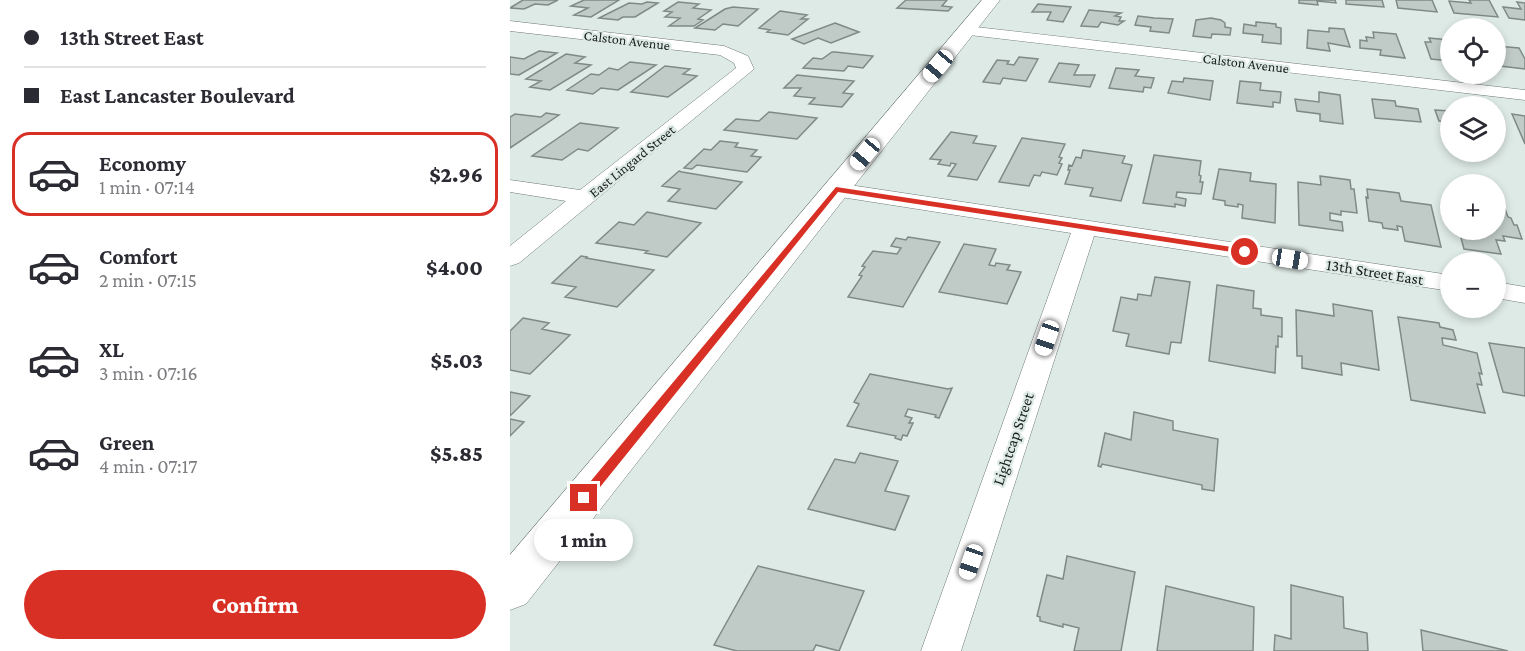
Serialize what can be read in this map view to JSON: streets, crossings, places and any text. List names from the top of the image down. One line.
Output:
{"streets":{"street":["Calston Avenue","East Lingard Street","13th Street East","Lightcap Street"]},"crossings":[["Calston Avenue","East Lingard Street"],["13th Street East","Lightcap Street"]],"page":{"banner":["13th Street East","East Lancaster Boulevard"],"map_buttons":["+","−"],"list":[{"name":"Economy","note":"1 min · 07:14","value":"$2.96"},{"name":"Comfort","note":"2 min · 07:15","value":"$4.00"},{"name":"XL","note":"3 min · 07:16","value":"$5.03"},{"name":"Green","note":"4 min · 07:17","value":"$5.85"}],"bubble":"1 min","buttons":"Confirm"}}
